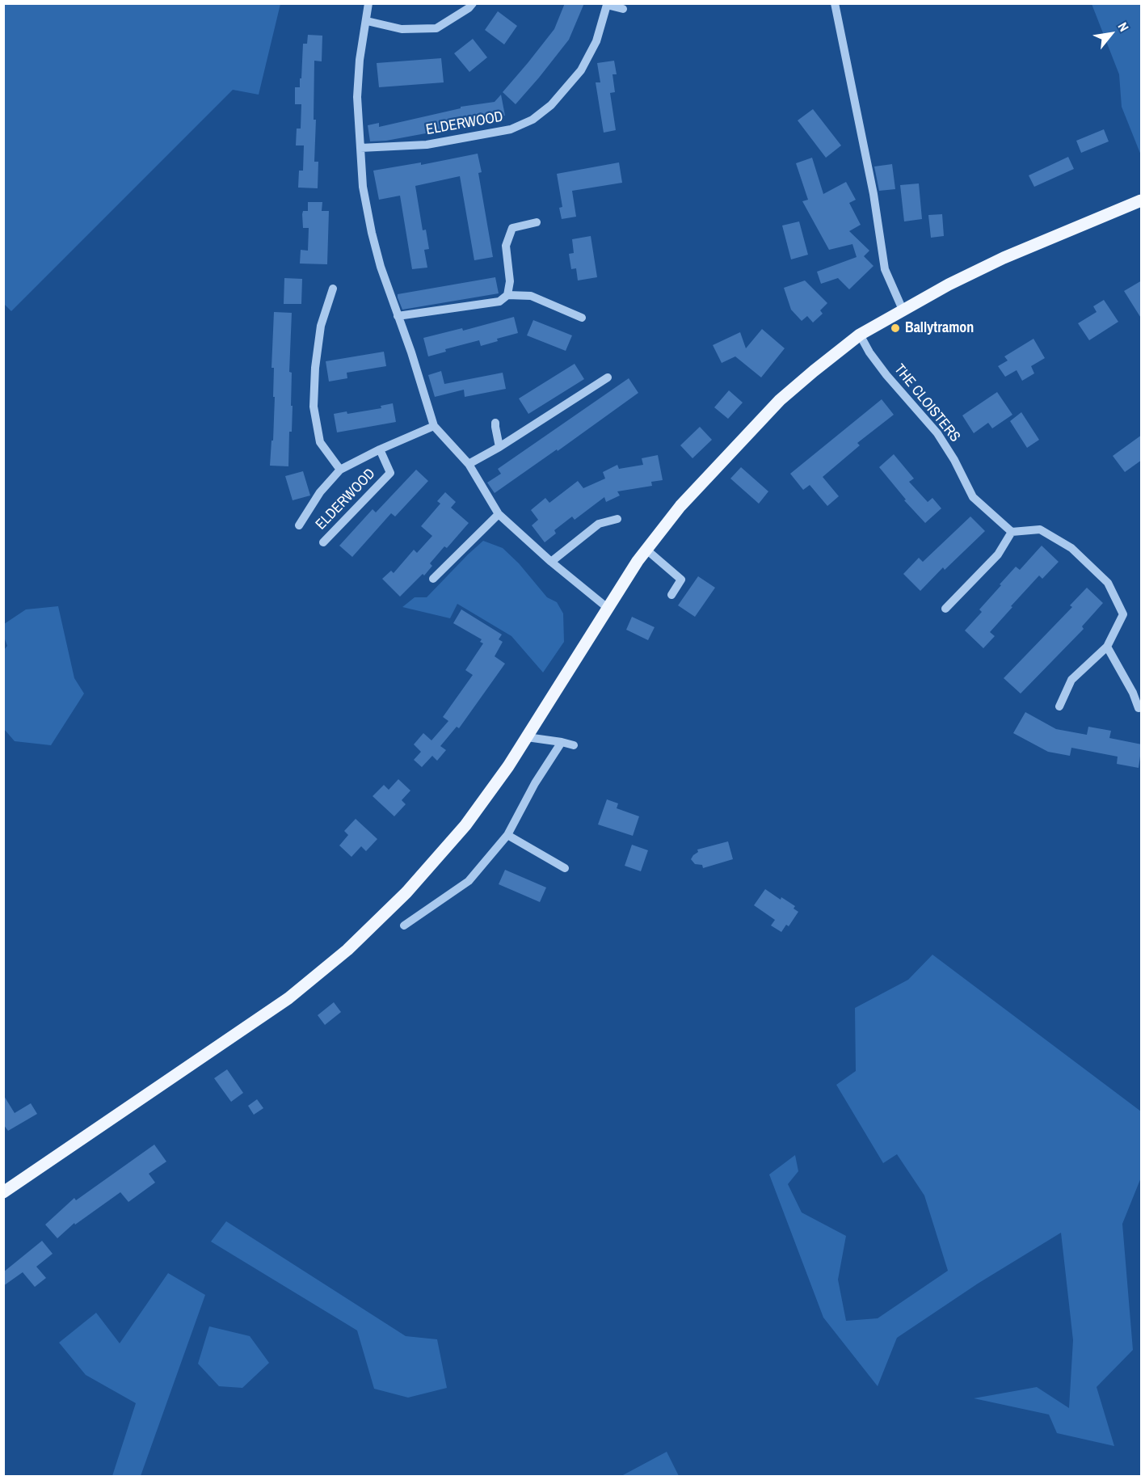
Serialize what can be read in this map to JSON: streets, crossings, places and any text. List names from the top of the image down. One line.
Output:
{"streets":{"street":["ELDERWOOD","THE CLOISTERS"]},"places":["Ballytramon"],"north":"top right"}
